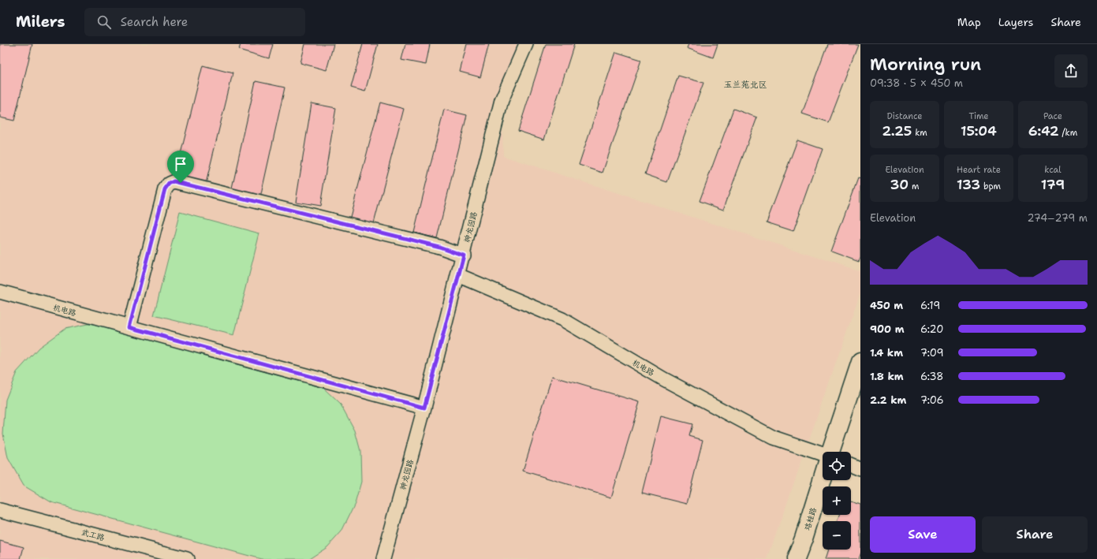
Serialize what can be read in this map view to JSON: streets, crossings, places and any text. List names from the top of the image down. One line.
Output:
{"streets":{"street":["神龙园路","机电路","珞桂路","武工路"]},"crossings":[["神龙园路","机电路"]],"districts":["玉兰苑北区"],"page":{"header":"Milers","search":"Search here","nav":["Map","Layers","Share"],"heading":["Morning run","09:38 · 5 × 450 m"],"stats":[["Distance","2.25 km"],["Time","15:04"],["Pace","6:42 /km"],["Elevation","30 m"],["Heart rate","133 bpm"],["kcal","179"]],"chart":["Elevation","274–279 m"],"list":[{"name":"450 m","note":"6:19"},{"name":"900 m","note":"6:20"},{"name":"1.4 km","note":"7:09"},{"name":"1.8 km","note":"6:38"},{"name":"2.2 km","note":"7:06"}],"map_buttons":["+","−"],"buttons":["Save","Share"]}}
